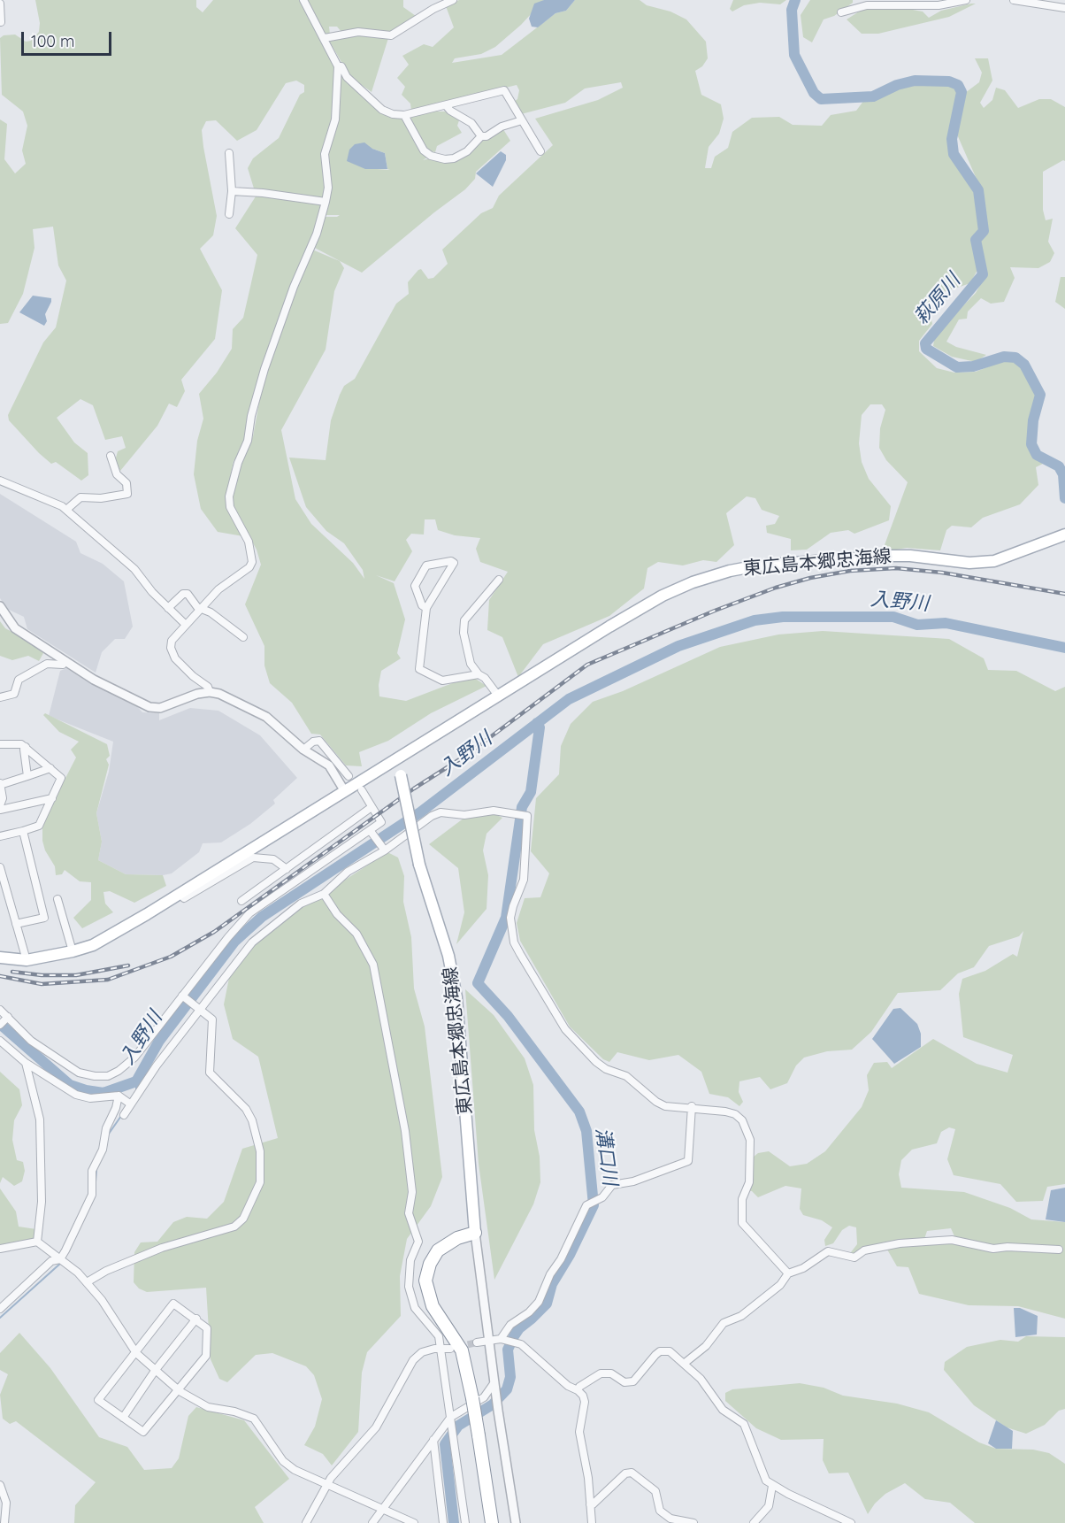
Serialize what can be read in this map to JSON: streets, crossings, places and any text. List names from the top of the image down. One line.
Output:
{"streets":{"main road":["東広島本郷忠海線"]},"water":["萩原川","入野川","溝口川"],"scale_bar":"100 m"}
